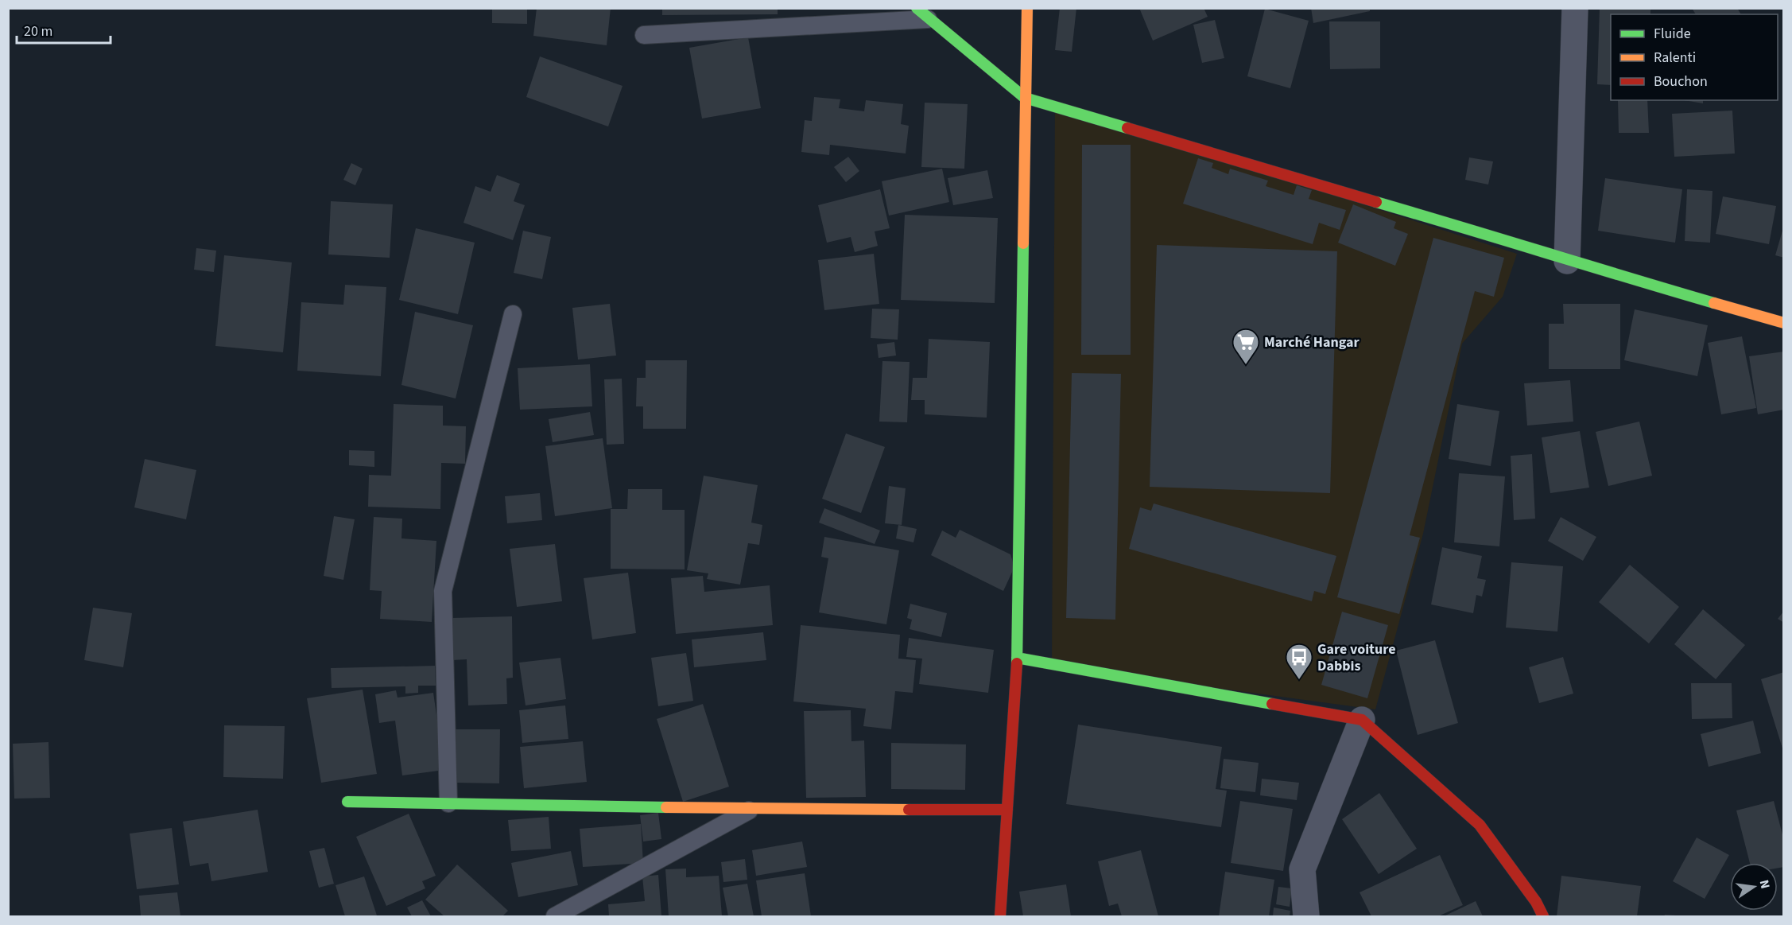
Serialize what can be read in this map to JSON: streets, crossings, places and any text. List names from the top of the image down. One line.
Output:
{"places":{"supermarket":["Marché Hangar"],"bus stop":["Gare voiture Dabbis"]},"legend":["Fluide","Ralenti","Bouchon"],"scale_bar":"20 m","north":"right"}
